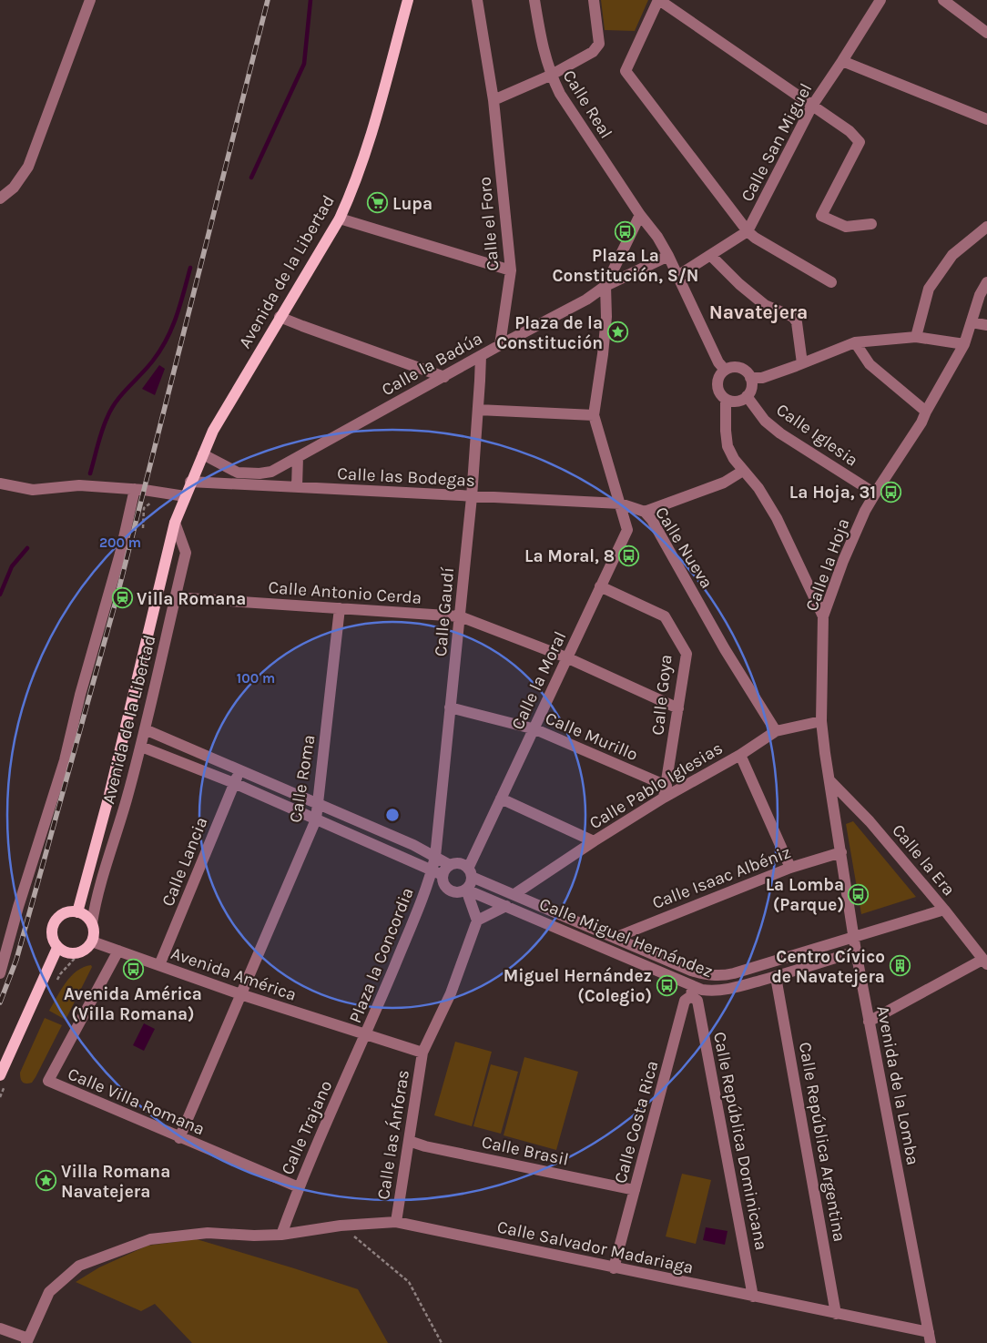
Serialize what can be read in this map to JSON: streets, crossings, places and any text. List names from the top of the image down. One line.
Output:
{"streets":{"main road":["Avenida de la Libertad"],"street":["Calle Real","Calle San Miguel","Calle el Foro","Calle la Badúa","Calle Iglesia","Calle las Bodegas","Calle Nueva","Calle la Hoja","Calle Antonio Cerda","Calle Gaudí","Calle la Moral","Calle Goya","Calle Murillo","Calle Roma","Calle Pablo Iglesias","Calle la Era","Calle Lancia","Calle Isaac Albéniz","Calle Miguel Hernández","Plaza la Concordia","Avenida América","Avenida de la Lomba","Calle Villa Romana","Calle Costa Rica","Calle Trajano","Calle las Ánforas","Calle República Dominicana","Calle República Argentina","Calle Brasil","Calle Salvador Madariaga"]},"crossings":[["Calle Real","Calle la Badúa"],["Calle el Foro","Calle la Badúa"],["Avenida de la Libertad","Calle la Badúa"],["Avenida de la Libertad","Calle las Bodegas"],["Avenida de la Libertad","Calle Antonio Cerda"],["Avenida de la Libertad","Avenida América"],["Calle la Badúa","Calle Gaudí"],["Calle Iglesia","Calle la Hoja"],["Calle las Bodegas","Calle Nueva"],["Calle las Bodegas","Calle Gaudí"],["Calle las Bodegas","Calle la Moral"],["Calle Nueva","Calle la Moral"],["Calle Nueva","Calle Pablo Iglesias"],["Calle la Hoja","Calle Pablo Iglesias"],["Calle la Hoja","Calle la Era"],["Calle la Hoja","Avenida de la Lomba"],["Calle Antonio Cerda","Calle Gaudí"],["Calle Antonio Cerda","Calle la Moral"],["Calle Antonio Cerda","Calle Goya"],["Calle Antonio Cerda","Calle Roma"],["Calle Gaudí","Calle la Moral"],["Calle Gaudí","Calle Murillo"],["Calle Gaudí","Calle Miguel Hernández"],["Calle Gaudí","Plaza la Concordia"],["Calle la Moral","Calle Goya"],["Calle la Moral","Calle Murillo"],["Calle la Moral","Calle Miguel Hernández"],["Calle la Moral","Plaza la Concordia"],["Calle Goya","Calle Murillo"],["Calle Goya","Calle Pablo Iglesias"],["Calle Murillo","Calle Pablo Iglesias"],["Calle Roma","Avenida América"],["Calle Roma","Calle Villa Romana"],["Calle Pablo Iglesias","Calle Miguel Hernández"],["Calle la Era","Calle Miguel Hernández"],["Calle la Era","Avenida de la Lomba"],["Calle Lancia","Avenida América"],["Calle Isaac Albéniz","Calle Miguel Hernández"],["Calle Isaac Albéniz","Avenida de la Lomba"],["Calle Miguel Hernández","Plaza la Concordia"],["Calle Miguel Hernández","Avenida de la Lomba"],["Calle Miguel Hernández","Calle Costa Rica"],["Calle Miguel Hernández","Calle República Dominicana"],["Calle Miguel Hernández","Calle República Argentina"],["Plaza la Concordia","Avenida América"],["Plaza la Concordia","Calle Trajano"],["Plaza la Concordia","Calle las Ánforas"],["Avenida América","Calle Villa Romana"],["Avenida América","Calle Trajano"],["Avenida de la Lomba","Calle Salvador Madariaga"],["Calle Villa Romana","Calle Trajano"],["Calle Costa Rica","Calle República Dominicana"],["Calle Costa Rica","Calle Brasil"],["Calle Costa Rica","Calle Salvador Madariaga"],["Calle Trajano","Calle Salvador Madariaga"],["Calle las Ánforas","Calle Brasil"],["Calle las Ánforas","Calle Salvador Madariaga"],["Calle República Dominicana","Calle Salvador Madariaga"],["Calle República Argentina","Calle Salvador Madariaga"]],"districts":["Navatejera"],"places":{"supermarket":["Lupa"],"bus stop":["Plaza La Constitución, S/N","La Hoja, 31","La Moral, 8","La Lomba (Parque)","Avenida América (Villa Romana)","Miguel Hernández (Colegio)"],"place":["Plaza de la Constitución","Villa Romana Navatejera"],"station":["Villa Romana"],"building":["Centro Cívico de Navatejera"]},"rings":["200 m","100 m"]}
